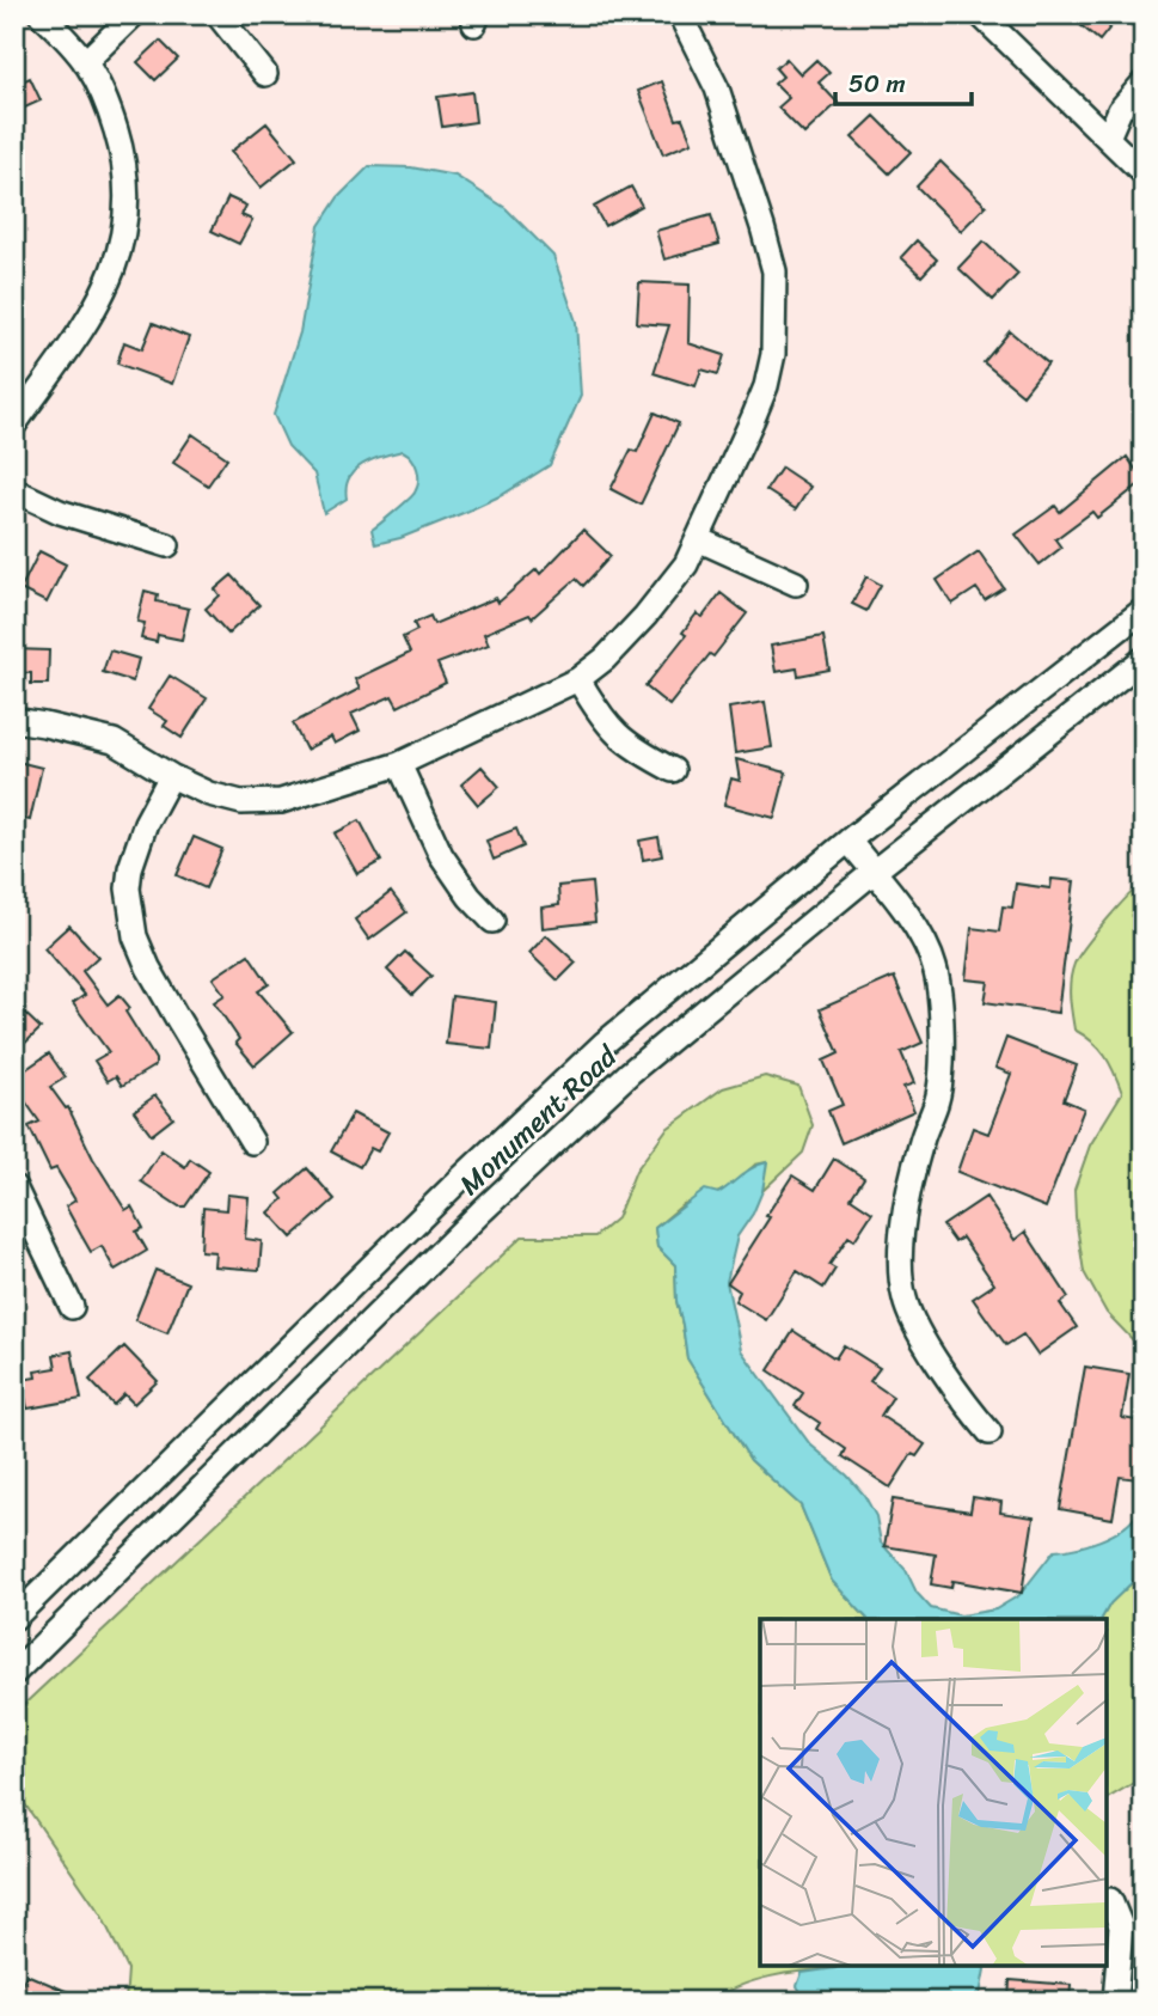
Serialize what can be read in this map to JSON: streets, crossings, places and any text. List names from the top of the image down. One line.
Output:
{"streets":{"street":["Monument Road"]},"scale_bar":"50 m"}
